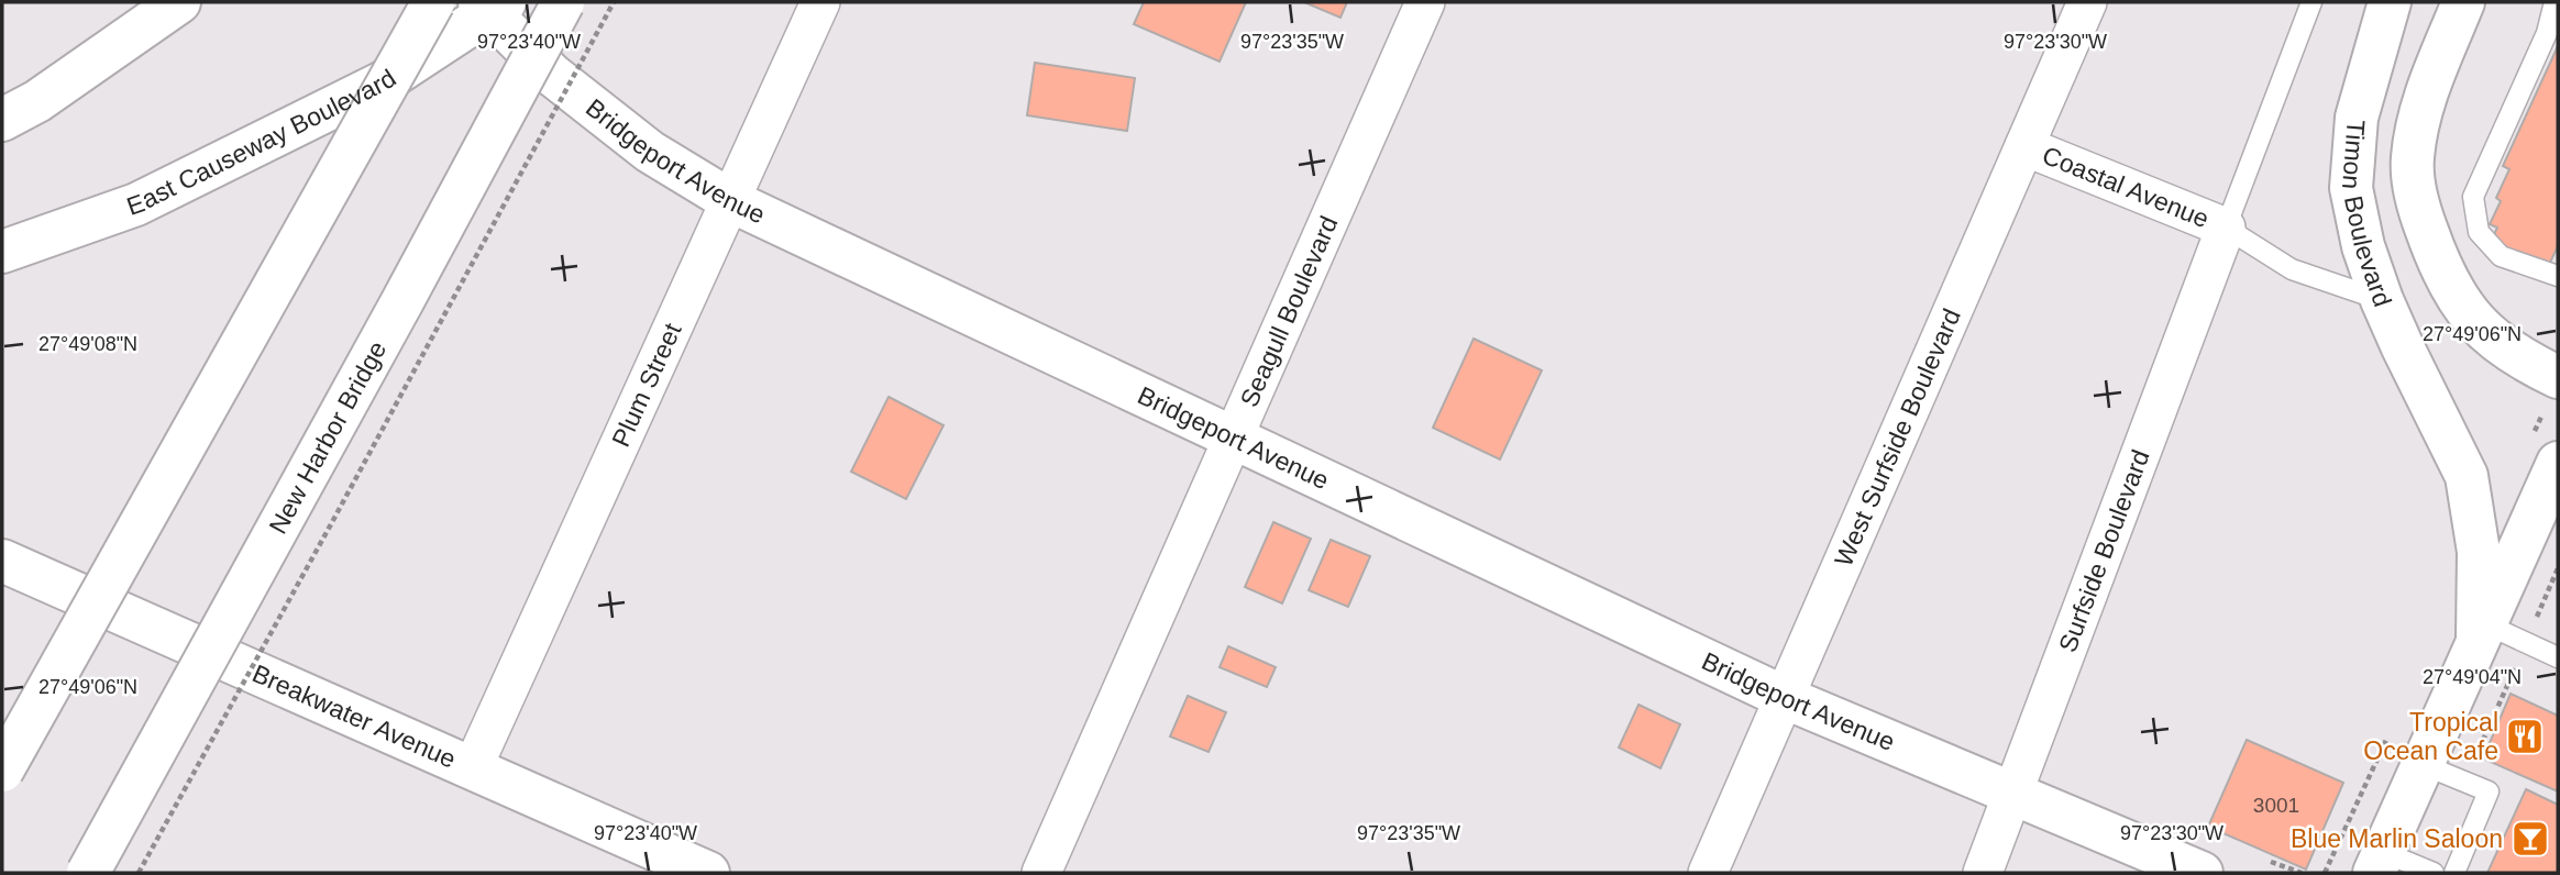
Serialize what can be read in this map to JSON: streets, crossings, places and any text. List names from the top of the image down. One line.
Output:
{"streets":{"main road":["East Causeway Boulevard","Bridgeport Avenue","Timon Boulevard","New Harbor Bridge","Breakwater Avenue"],"street":["Coastal Avenue","Seagull Boulevard","Plum Street","West Surfside Boulevard","Surfside Boulevard"]},"crossings":[["East Causeway Boulevard","Bridgeport Avenue"],["Bridgeport Avenue","Seagull Boulevard"],["Bridgeport Avenue","Plum Street"],["Bridgeport Avenue","West Surfside Boulevard"],["Bridgeport Avenue","Surfside Boulevard"],["Coastal Avenue","West Surfside Boulevard"],["Coastal Avenue","Surfside Boulevard"],["Plum Street","Breakwater Avenue"]],"places":{"restaurant":["Tropical Ocean Cafe"],"bar":["Blue Marlin Saloon"]},"house_numbers":["3001"],"coordinates":["97°23'40\"W","97°23'35\"W","97°23'30\"W","27°49'06\"N","27°49'08\"N","27°49'04\"N"]}
